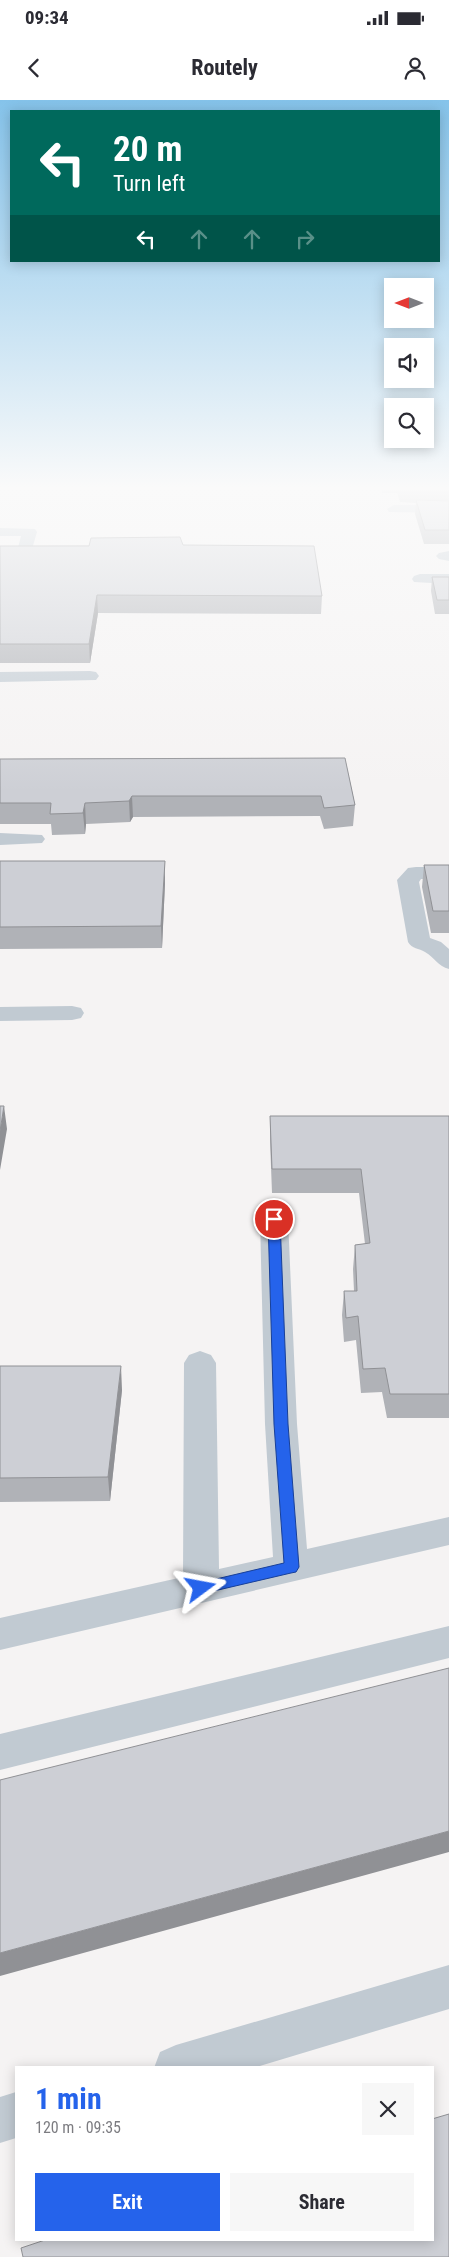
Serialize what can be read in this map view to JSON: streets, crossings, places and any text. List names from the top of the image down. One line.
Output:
{"north":"left","page":{"status":"09:34","header":"Routely","turn":["20 m","Turn left"],"heading":["1 min","120 m · 09:35"],"buttons":["Exit","Share"]}}
